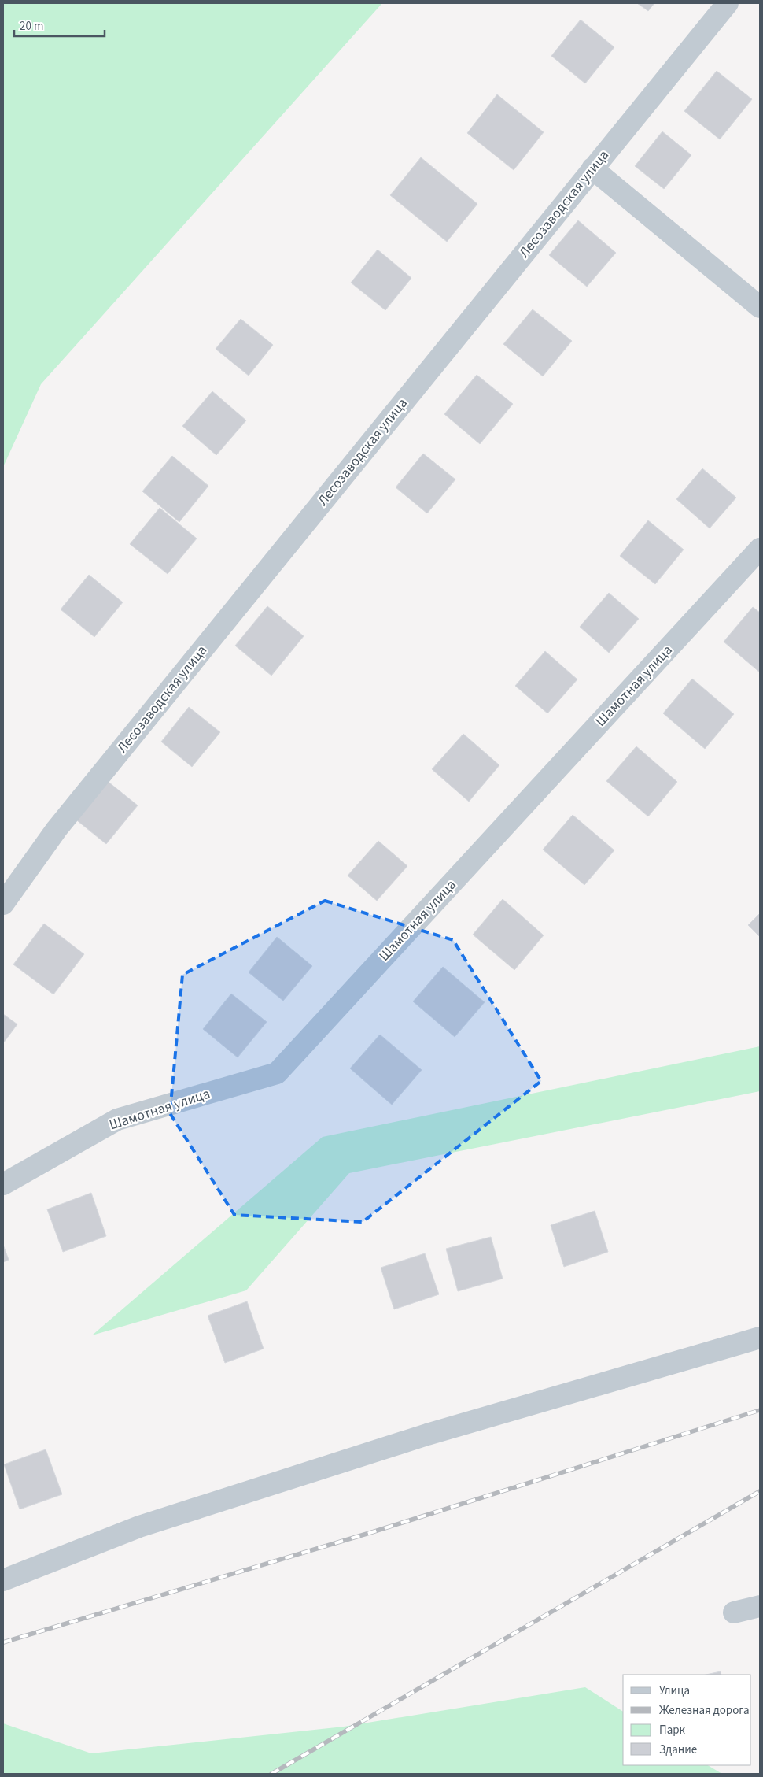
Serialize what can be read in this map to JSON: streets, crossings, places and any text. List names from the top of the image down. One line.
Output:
{"streets":{"street":["Лесозаводская улица","Шамотная улица"]},"legend":["Улица","Железная дорога","Парк","Здание"],"scale_bar":"20 m"}
